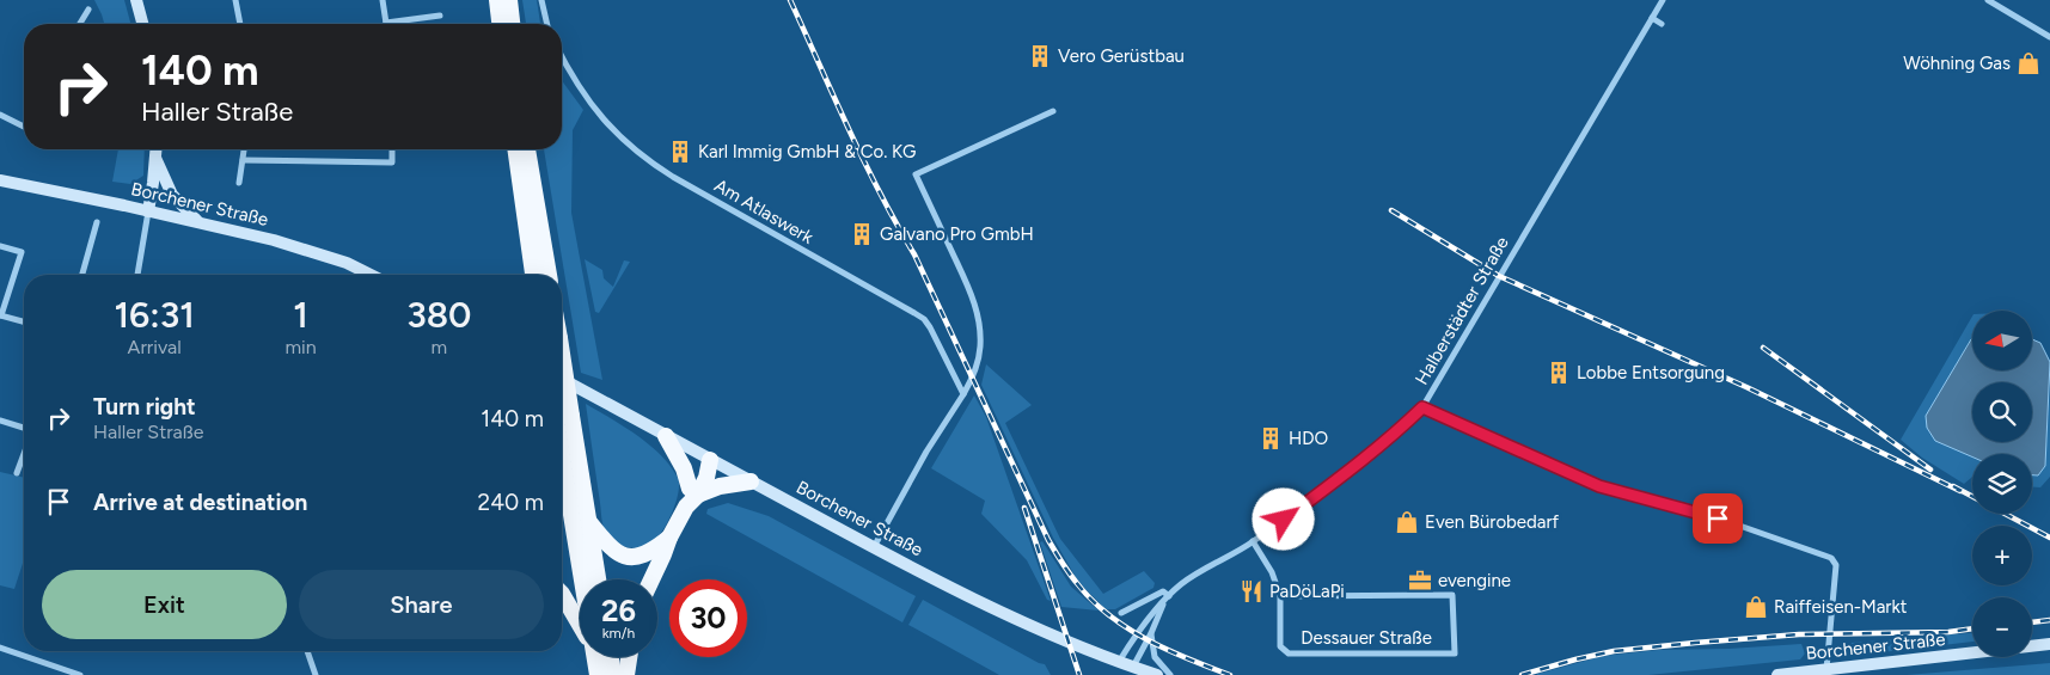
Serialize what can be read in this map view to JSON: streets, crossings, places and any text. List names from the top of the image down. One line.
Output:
{"streets":{"main road":["Borchener Straße"],"street":["Am Atlaswerk","Halberstädter Straße","Dessauer Straße"]},"crossings":[["Borchener Straße","Halberstädter Straße"],["Halberstädter Straße","Dessauer Straße"]],"places":{"building":["Vero Gerüstbau","Karl Immig GmbH & Co. KG","Galvano Pro GmbH","Lobbe Entsorgung","HDO"],"shop":["Wöhning Gas","Even Bürobedarf","Raiffeisen-Markt"],"office":["evengine"],"restaurant":["PaDöLaPi"]},"north":"left","page":{"turn":["140 m","Haller Straße"],"eta":["16:31","Arrival","1","min","380","m"],"map_buttons":["+","−"],"list":[{"name":"Turn right","note":"Haller Straße","value":"140 m"},{"name":"Arrive at destination","value":"240 m"}],"buttons":["Exit","Share"],"speed":"26 km/h","limit":"30"}}
